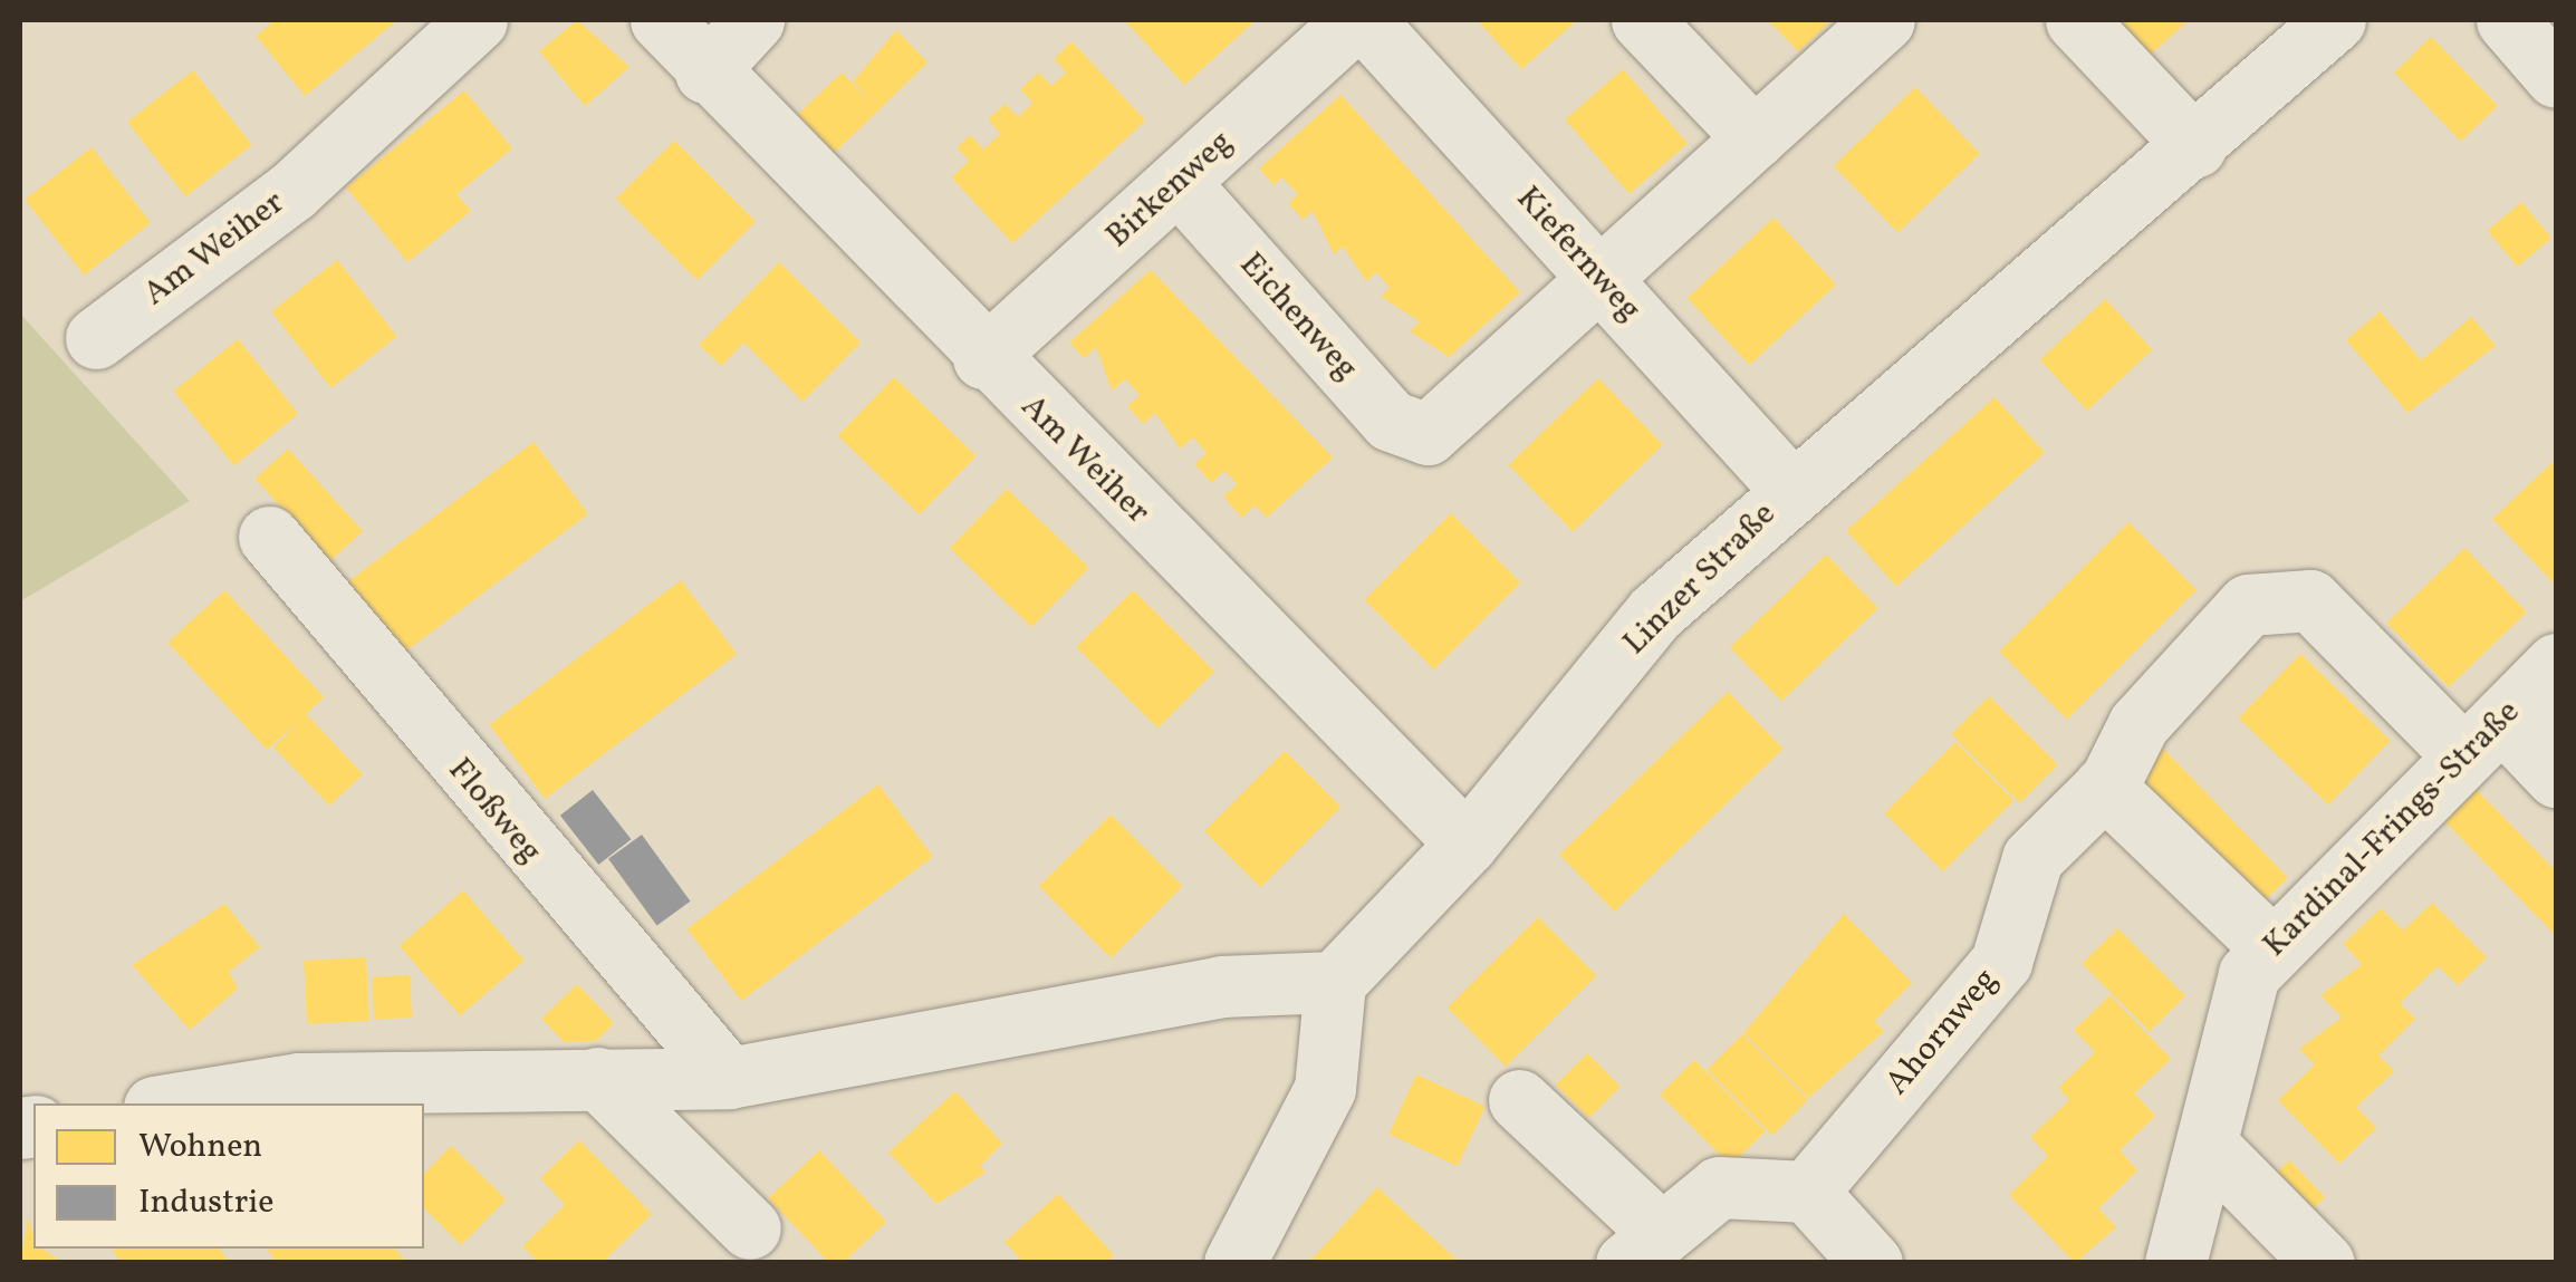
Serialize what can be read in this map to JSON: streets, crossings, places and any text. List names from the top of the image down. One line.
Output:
{"streets":{"street":["Birkenweg","Am Weiher","Kiefernweg","Eichenweg","Linzer Straße","Floßweg","Kardinal-Frings-Straße","Ahornweg"]},"crossings":[["Birkenweg","Am Weiher"],["Birkenweg","Eichenweg"],["Am Weiher","Linzer Straße"],["Kiefernweg","Eichenweg"],["Kiefernweg","Linzer Straße"],["Kardinal-Frings-Straße","Ahornweg"]],"legend":["Wohnen","Industrie"]}
